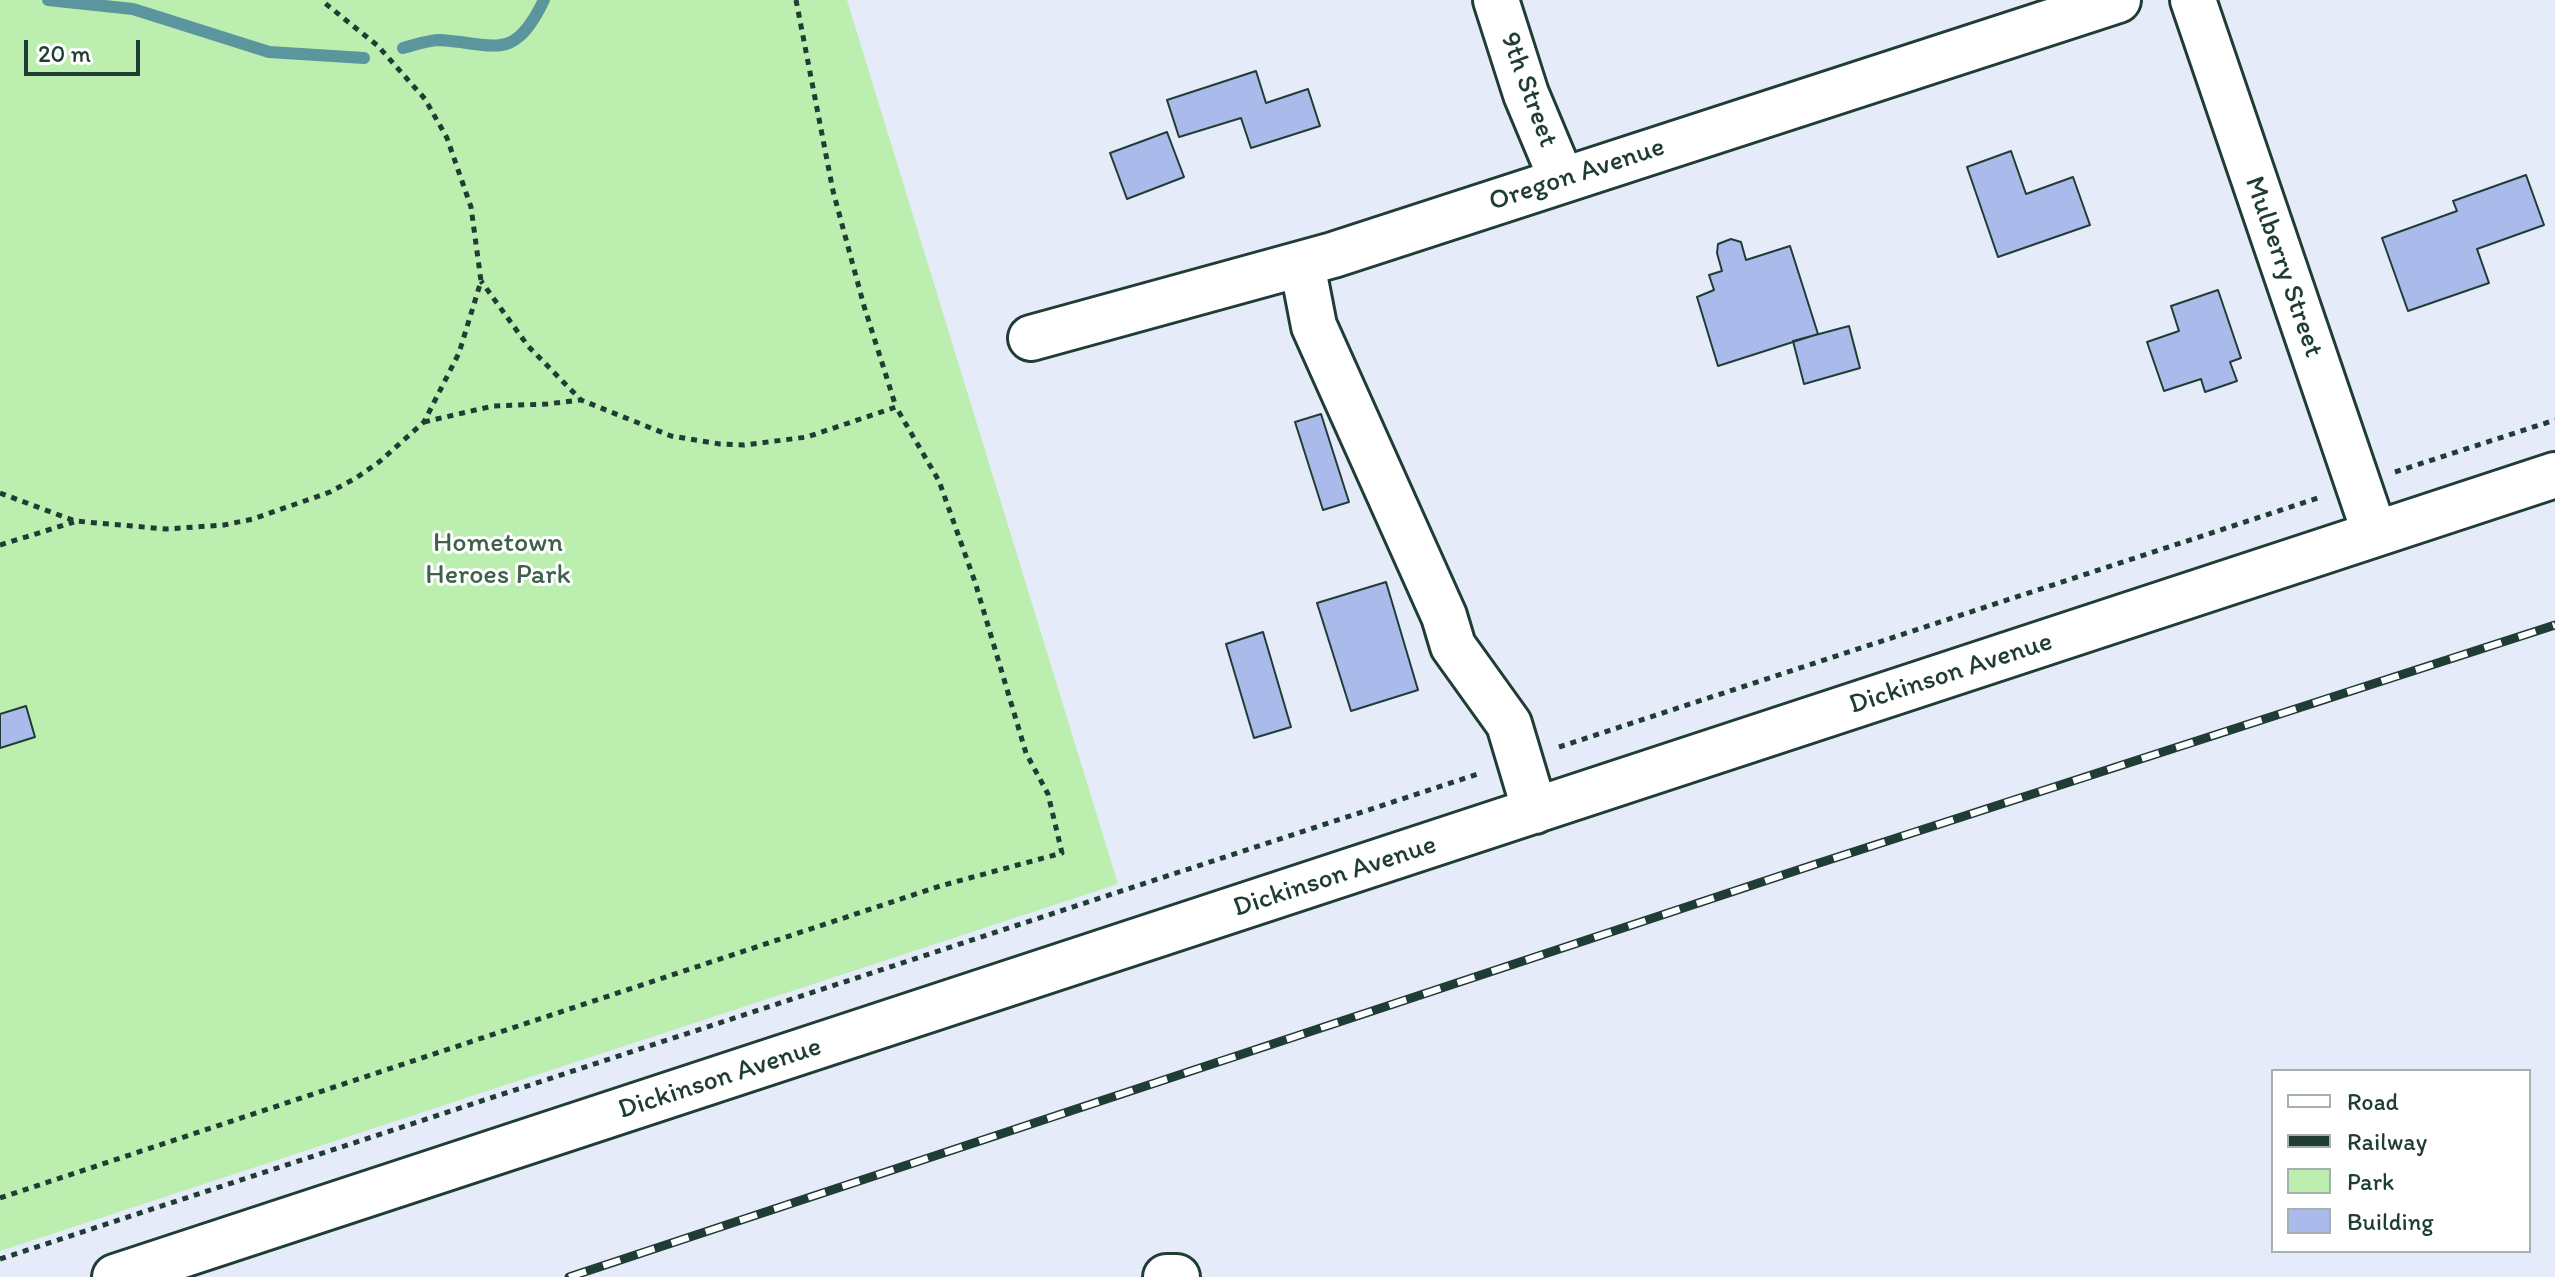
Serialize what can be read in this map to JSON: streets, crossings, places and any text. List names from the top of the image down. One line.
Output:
{"streets":{"street":["9th Street","Oregon Avenue","Mulberry Street","Dickinson Avenue"]},"crossings":[["9th Street","Oregon Avenue"],["Mulberry Street","Dickinson Avenue"]],"parks":["Hometown Heroes Park"],"legend":["Road","Railway","Park","Building"],"scale_bar":"20 m"}
